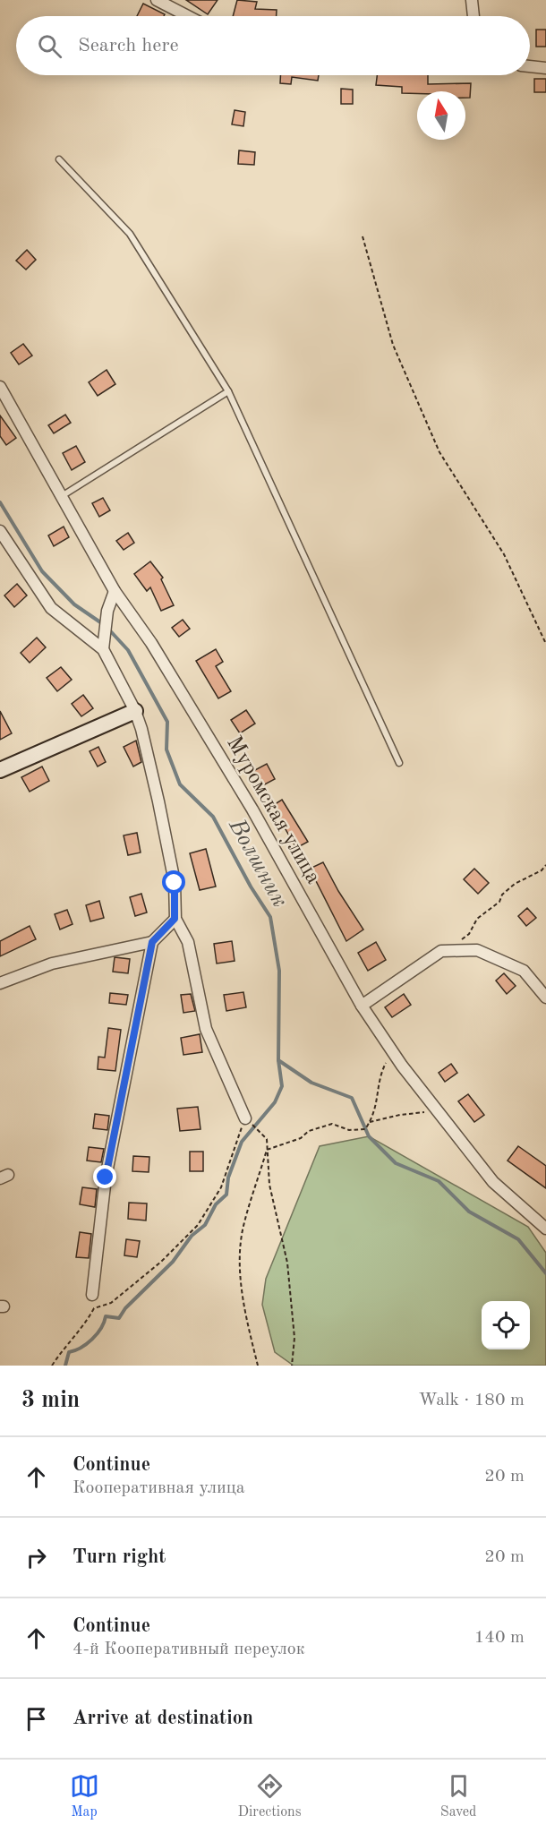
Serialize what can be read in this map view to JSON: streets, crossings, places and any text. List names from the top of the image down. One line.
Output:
{"streets":{"street":["Муромская улица"]},"water":["Волшник"],"north":"top","page":{"search":"Search here","heading":["3 min","Walk · 180 m"],"list":[["Continue","Кооперативная улица","20 m"],["Turn right","20 m"],["Continue","4-й Кооперативный переулок","140 m"],"Arrive at destination"],"nav":["Map","Directions","Saved"]}}
